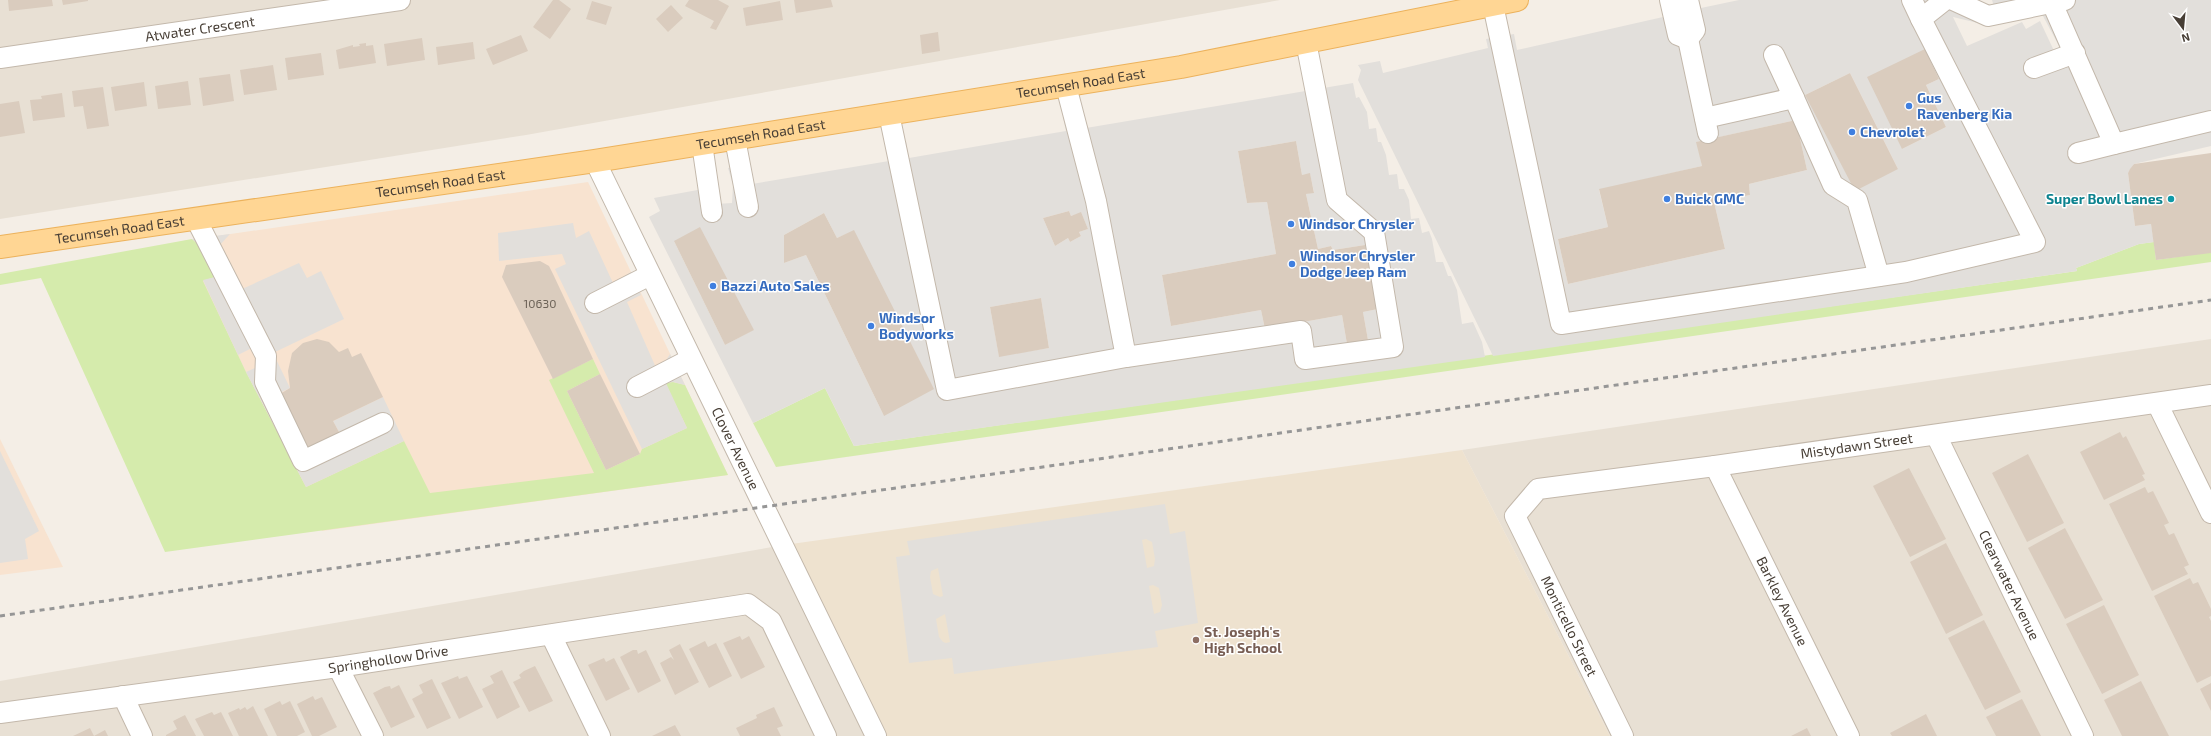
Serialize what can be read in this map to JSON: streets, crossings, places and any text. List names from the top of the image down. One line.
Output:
{"streets":{"main road":["Tecumseh Road East"],"street":["Atwater Crescent","Mistydawn Street","Clover Avenue","Clearwater Avenue","Barkley Avenue","Monticello Street","Springhollow Drive"]},"crossings":[["Tecumseh Road East","Clover Avenue"],["Mistydawn Street","Clearwater Avenue"],["Mistydawn Street","Barkley Avenue"],["Mistydawn Street","Monticello Street"]],"places":["Gus Ravenberg Kia","Chevrolet","Buick GMC","Super Bowl Lanes","Windsor Chrysler","Windsor Chrysler Dodge Jeep Ram","Bazzi Auto Sales","Windsor Bodyworks","St. Joseph's High School"],"house_numbers":["10630"],"north":"bottom"}
